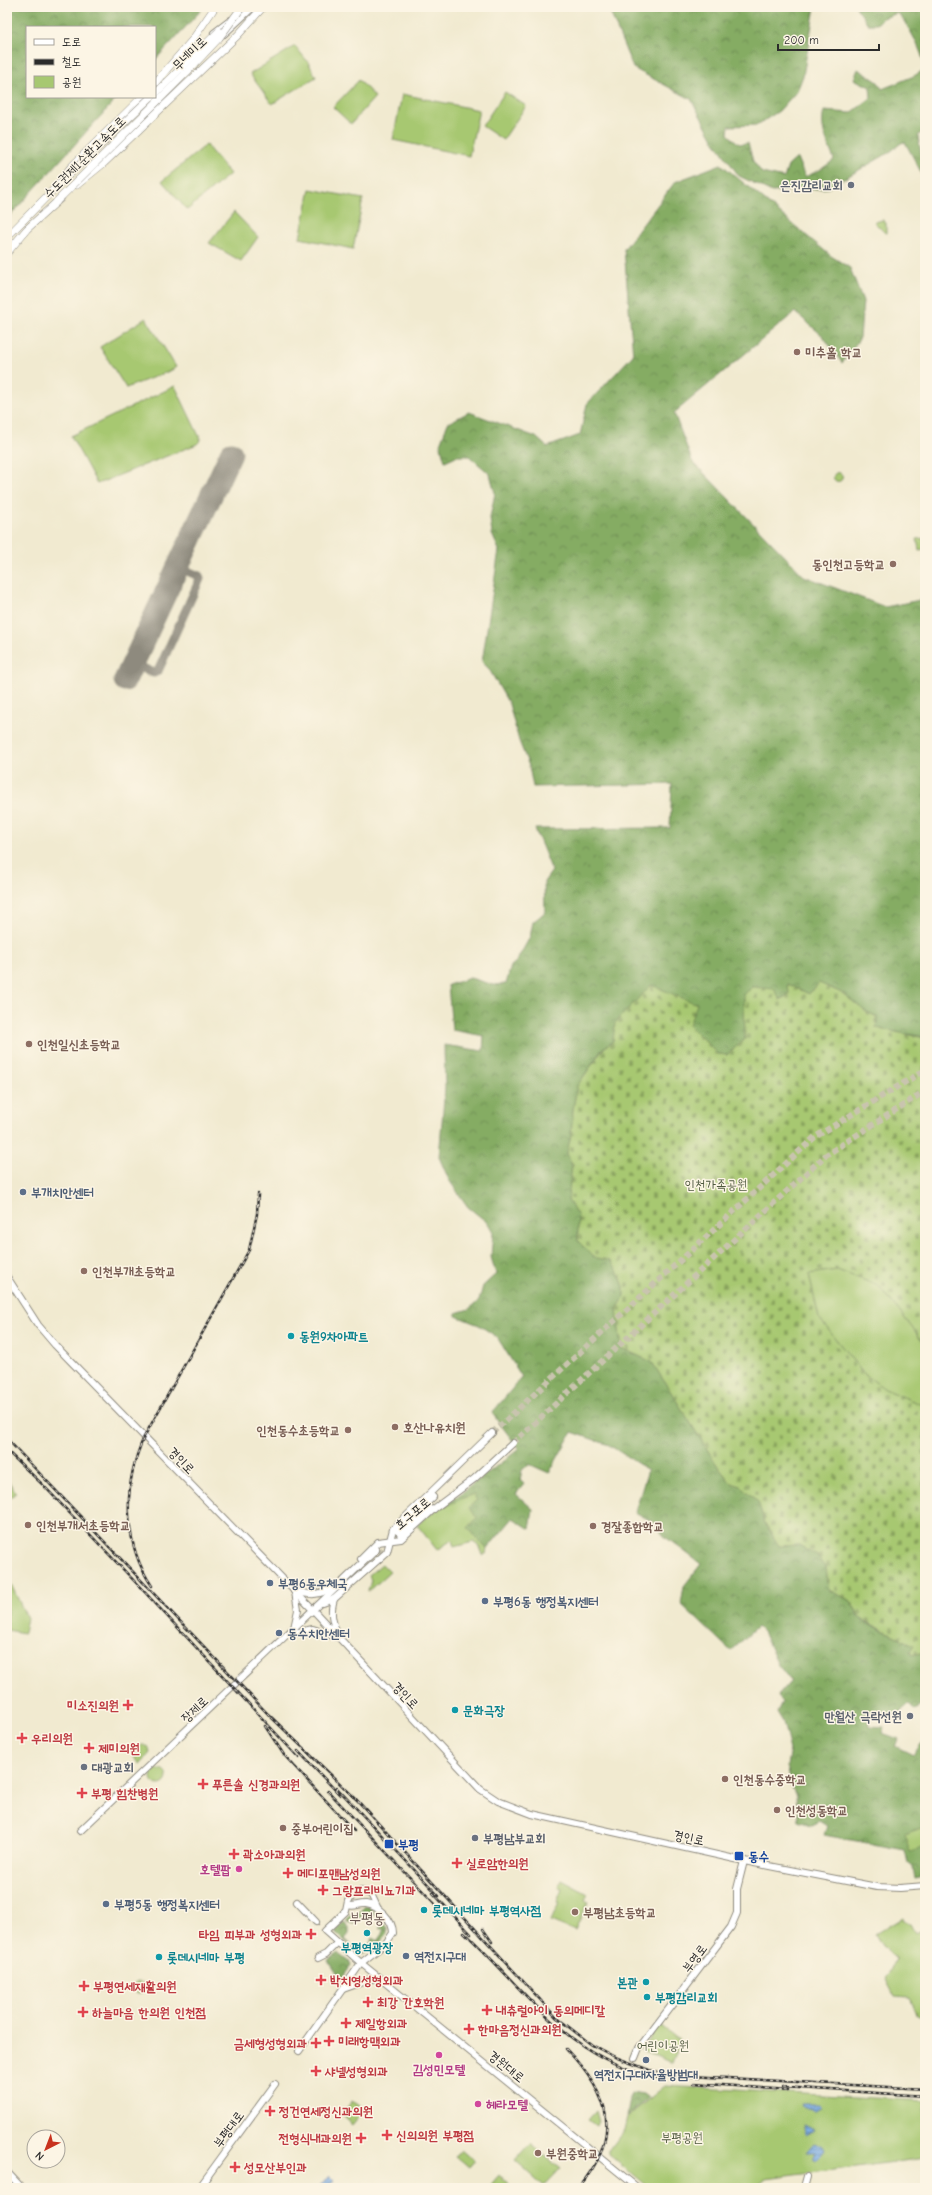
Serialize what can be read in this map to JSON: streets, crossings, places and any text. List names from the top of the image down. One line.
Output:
{"streets":{"highway":["수도권제1순환고속도로"],"main road":["무네미로","경인로","호구포로","장제로","부영로","경원대로","부평대로"]},"crossings":[["무네미로","수도권제1순환고속도로"],["경인로","장제로"],["경인로","부영로"]],"districts":["부평동"],"parks":["인천가족공원","어린이공원","부평공원"],"places":{"other":["은진감리교회","미추홀 학교","동인천고등학교","인천일신초등학교","부개치안센터","인천부개초등학교","동원9차아파트","호산나유치원","인천동수초등학교","인천부개서초등학교","경잘종합학교","부평6동우체국","부평6동 행정복지센터","동수치안센터","문화극장","만월산 극락선원","대광교회","인천동수중학교","인천성동학교","중부어린이집","부평남부교회","호텔팝","부평5동 행정복지센터","롯데시네마 부평역사점","부평남초등학교","부평역광장","역전지구대","롯데시네마 부평","본관","부평감리교회","김성민모텔","역전지구대자율방범대","헤라모텔","부원중학교"],"health":["미소진의원","우리의원","제미의원","푸른솔 신경과의원","부평 힘찬병원","곽소아과의원","실로암한의원","메디포맨남성의원","그랑프리비뇨기과","타임 피부과 성형외과","박치영성형외과","부평연세재활의원","최강 간호학원","내츄럴아이 동의메디칼","하늘마음 한의원 인천점","제일항외과","한마음정신과의원","미래항맥외과","금세형성형외과","샤넬성형외과","정건연세정신과의원","신의의원 부평점","전형식내과의원","성모산부인과"],"transit":["부평","동수"]},"legend":["도로","철도","공원"],"scale_bar":"200 m","north":"bottom left"}
